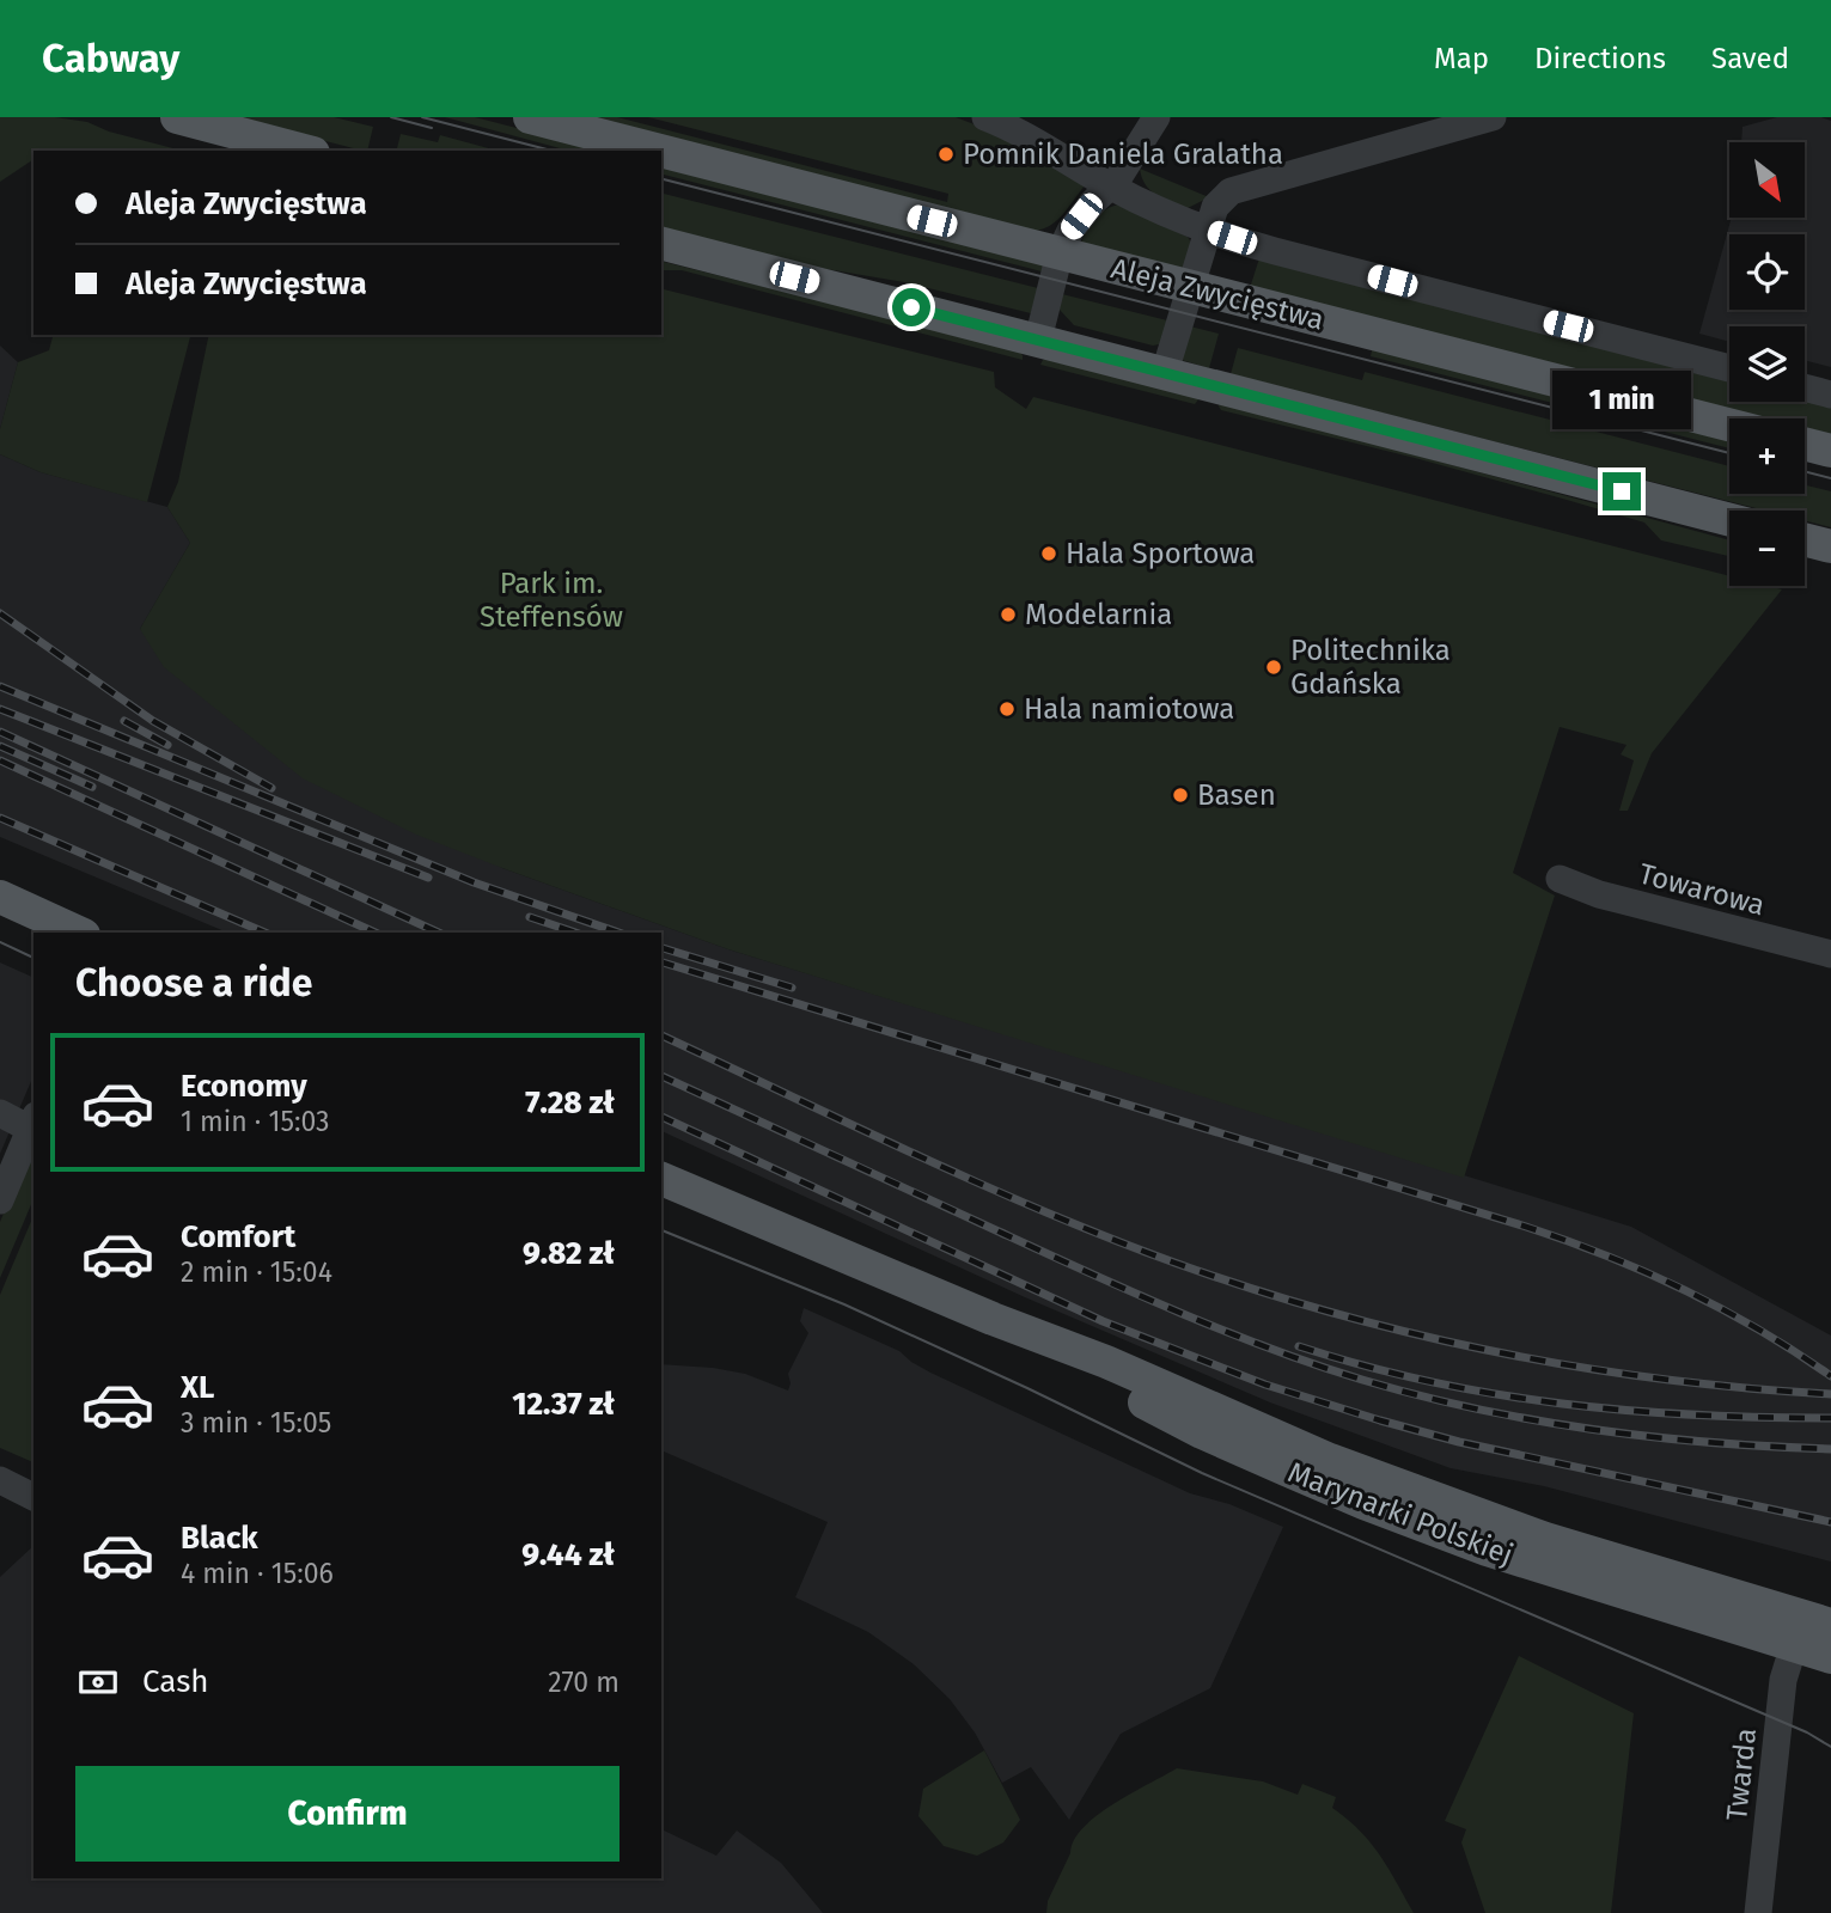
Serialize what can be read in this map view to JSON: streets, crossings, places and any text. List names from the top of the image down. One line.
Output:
{"streets":{"main road":["Aleja Zwycięstwa","Marynarki Polskiej"],"street":["Towarowa","Twarda"]},"crossings":[["Marynarki Polskiej","Twarda"]],"parks":["Park im. Steffensów"],"places":["Pomnik Daniela Gralatha","Hala Sportowa","Modelarnia","Politechnika Gdańska","Hala namiotowa","Basen"],"north":"bottom right","page":{"header":"Cabway","nav":["Map","Directions","Saved"],"map_buttons":["+","−"],"banner":["Aleja Zwycięstwa","Aleja Zwycięstwa"],"bubble":"1 min","heading":"Choose a ride","list":[{"name":"Economy","note":"1 min · 15:03","value":"7.28 zł"},{"name":"Comfort","note":"2 min · 15:04","value":"9.82 zł"},{"name":"XL","note":"3 min · 15:05","value":"12.37 zł"},{"name":"Black","note":"4 min · 15:06","value":"9.44 zł"}],"pay":["Cash","270 m"],"buttons":"Confirm"}}
